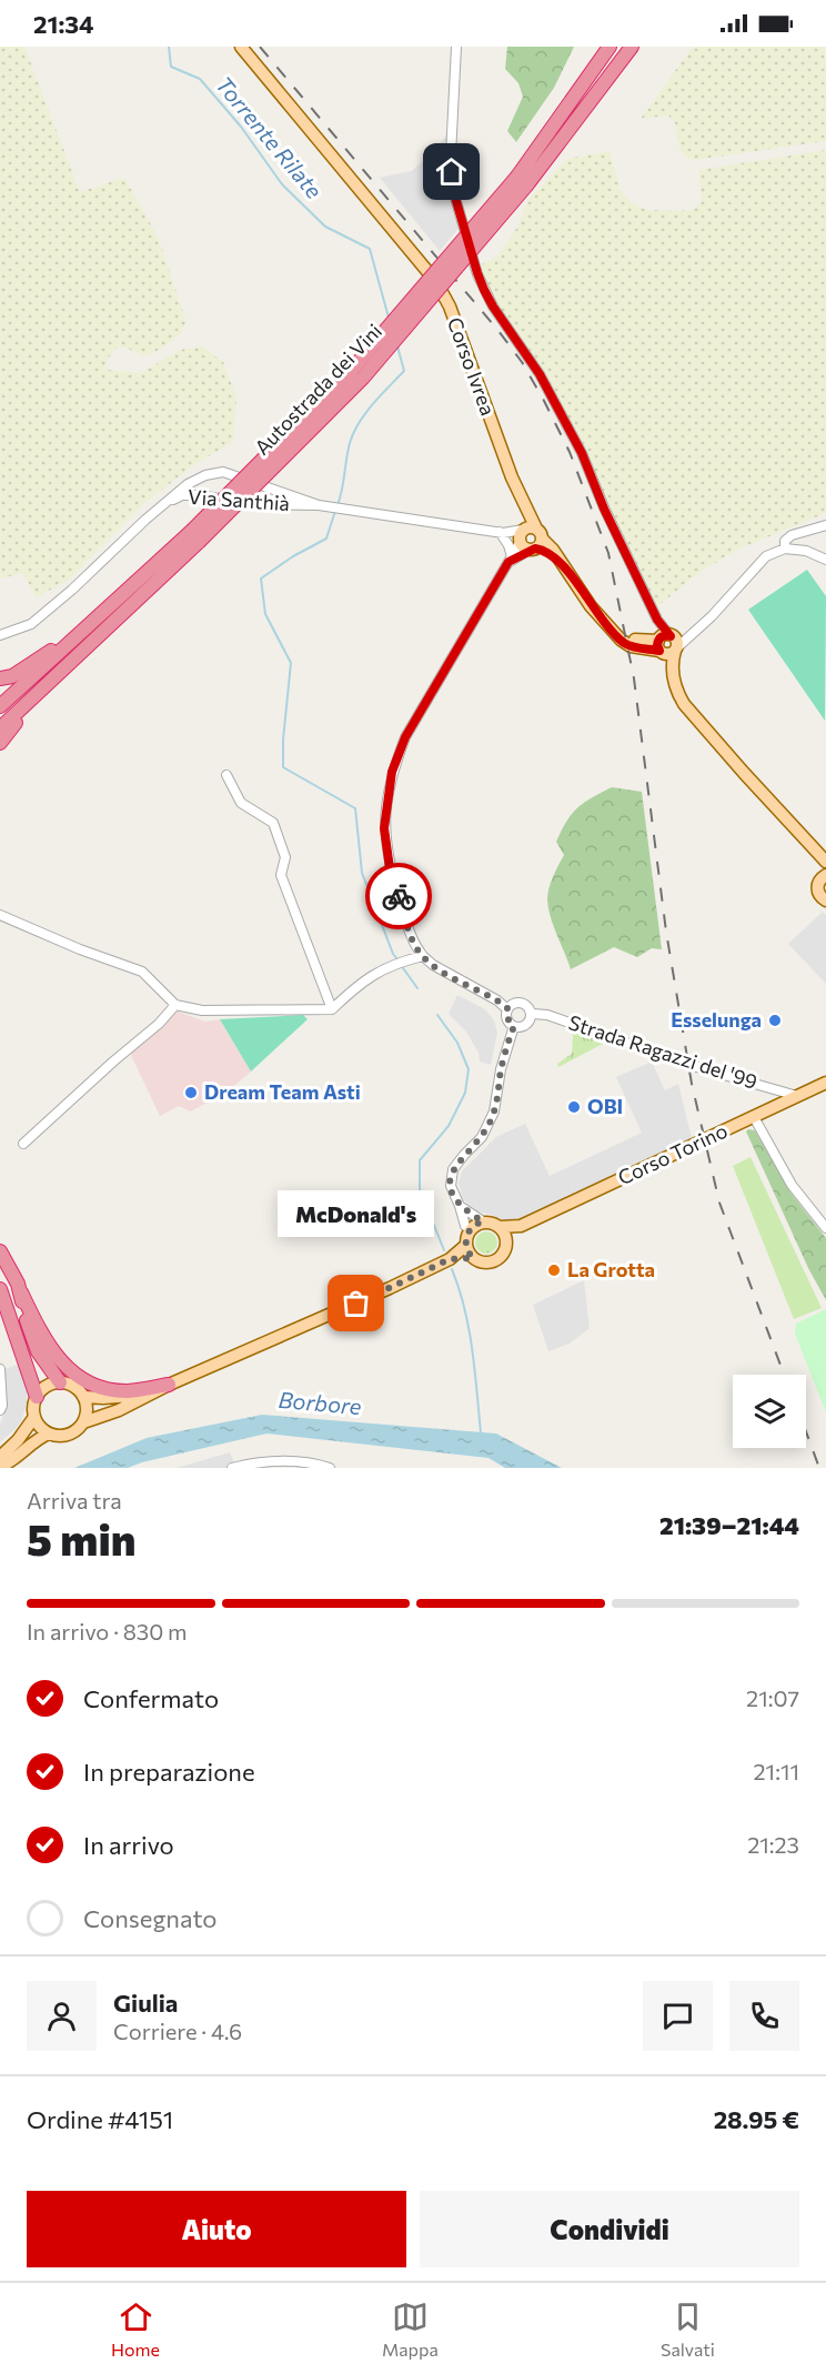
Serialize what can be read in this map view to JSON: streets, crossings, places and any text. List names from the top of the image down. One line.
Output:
{"streets":{"highway":["Autostrada dei Vini"],"main road":["Corso Ivrea","Corso Torino"],"street":["Via Santhià","Strada Ragazzi del '99"]},"crossings":[["Corso Ivrea","Via Santhià"],["Strada Ragazzi del '99","Corso Torino"]],"water":["Torrente Rilate","Borbore"],"places":["Esselunga","Dream Team Asti","OBI","La Grotta","McDonald's"],"page":{"status":"21:34","bubble":"McDonald's","heading":["5 min","Arriva tra","21:39–21:44"],"panel":["Giulia","Corriere · 4.6","Ordine #4151","28.95 €"],"bar":"In arrivo · 830 m","list":[["Confermato","21:07"],["In preparazione","21:11"],["In arrivo","21:23"],"Consegnato"],"buttons":["Aiuto","Condividi"],"tabs":["Home","Mappa","Salvati"]}}
